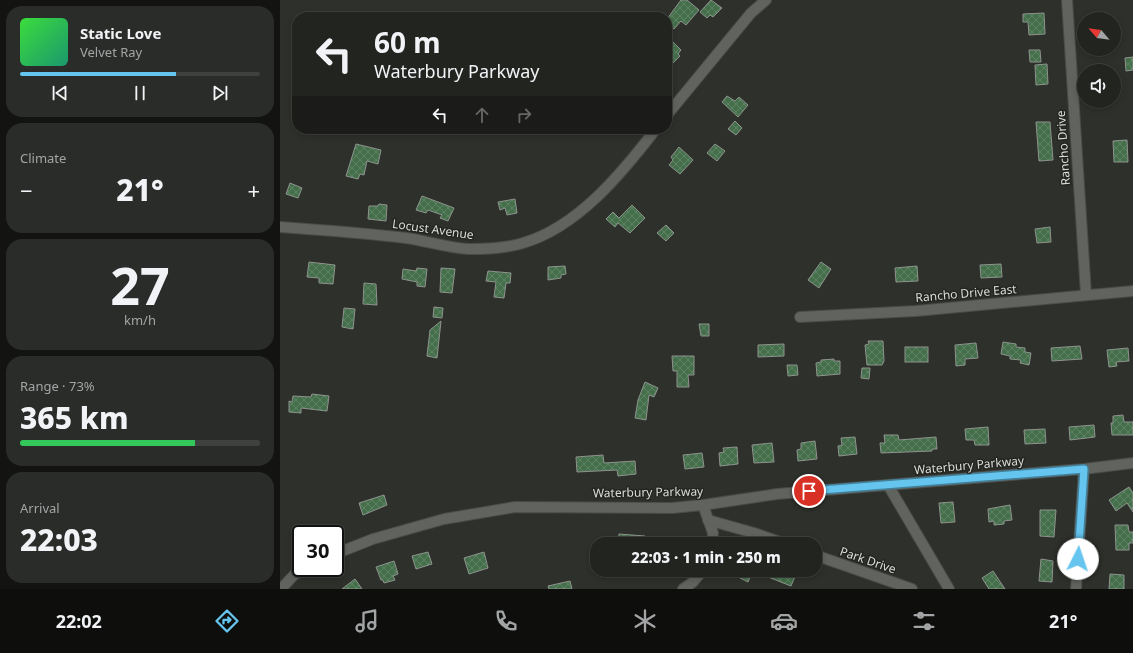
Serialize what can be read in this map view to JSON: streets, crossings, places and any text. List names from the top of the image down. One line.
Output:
{"streets":{"street":["Rancho Drive","Locust Avenue","Rancho Drive East","Waterbury Parkway","Park Drive"]},"crossings":[["Rancho Drive","Rancho Drive East"]],"north":"top left","page":{"turn":["60 m","Waterbury Parkway"],"song":["Static Love","Velvet Ray"],"tile":["Climate",["27","km/h"],["Range · 73%","365 km"],["Arrival","22:03"]],"heat":["−","21°","+"],"limit":"30","trip":"22:03 · 1 min · 250 m","tabs":["22:02","21°"]}}
